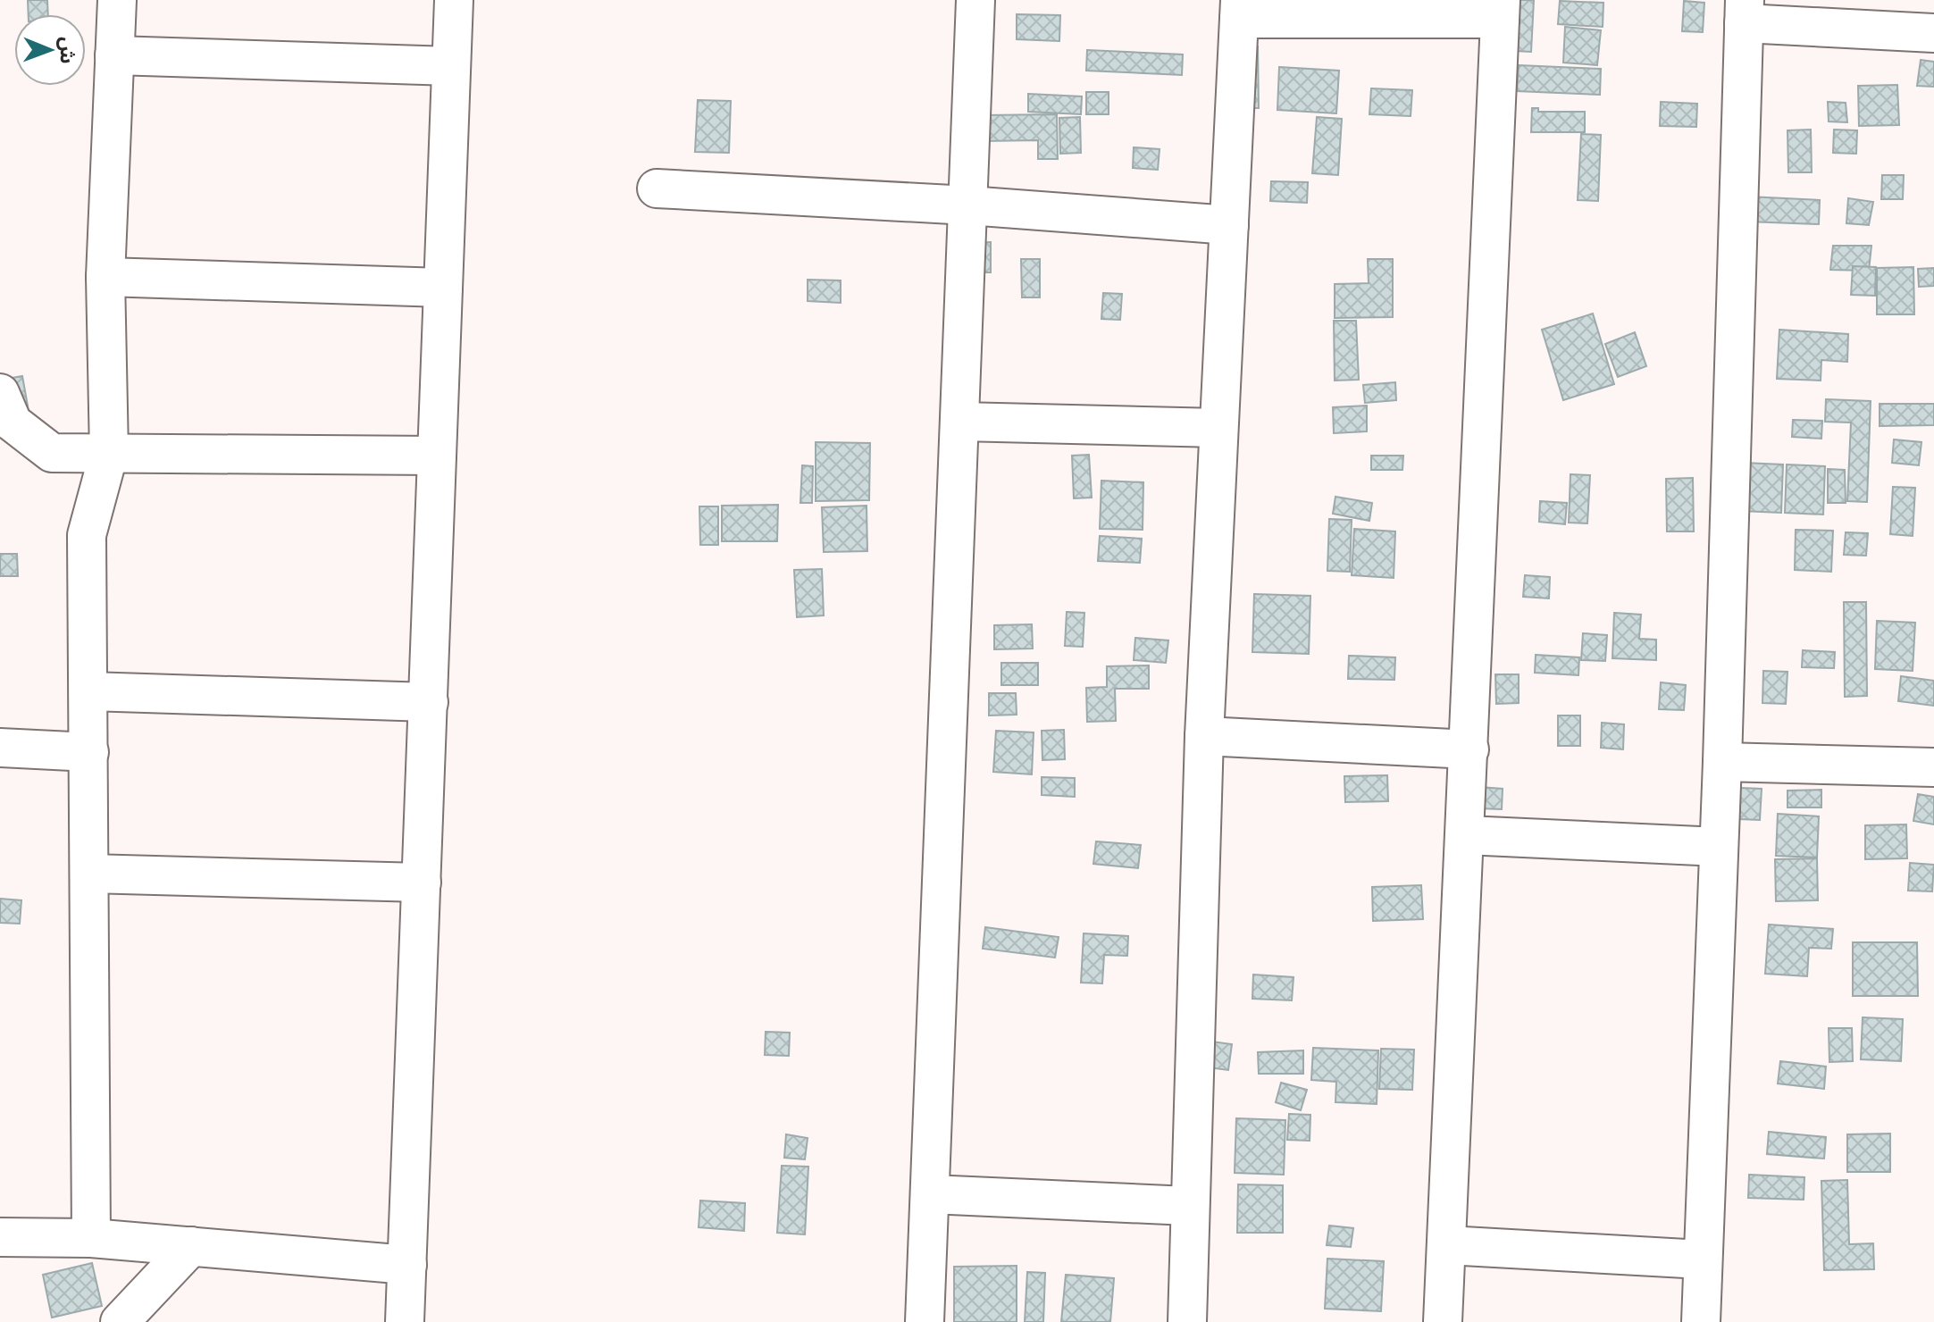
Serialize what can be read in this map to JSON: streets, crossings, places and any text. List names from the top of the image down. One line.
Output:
{"north":"right"}
